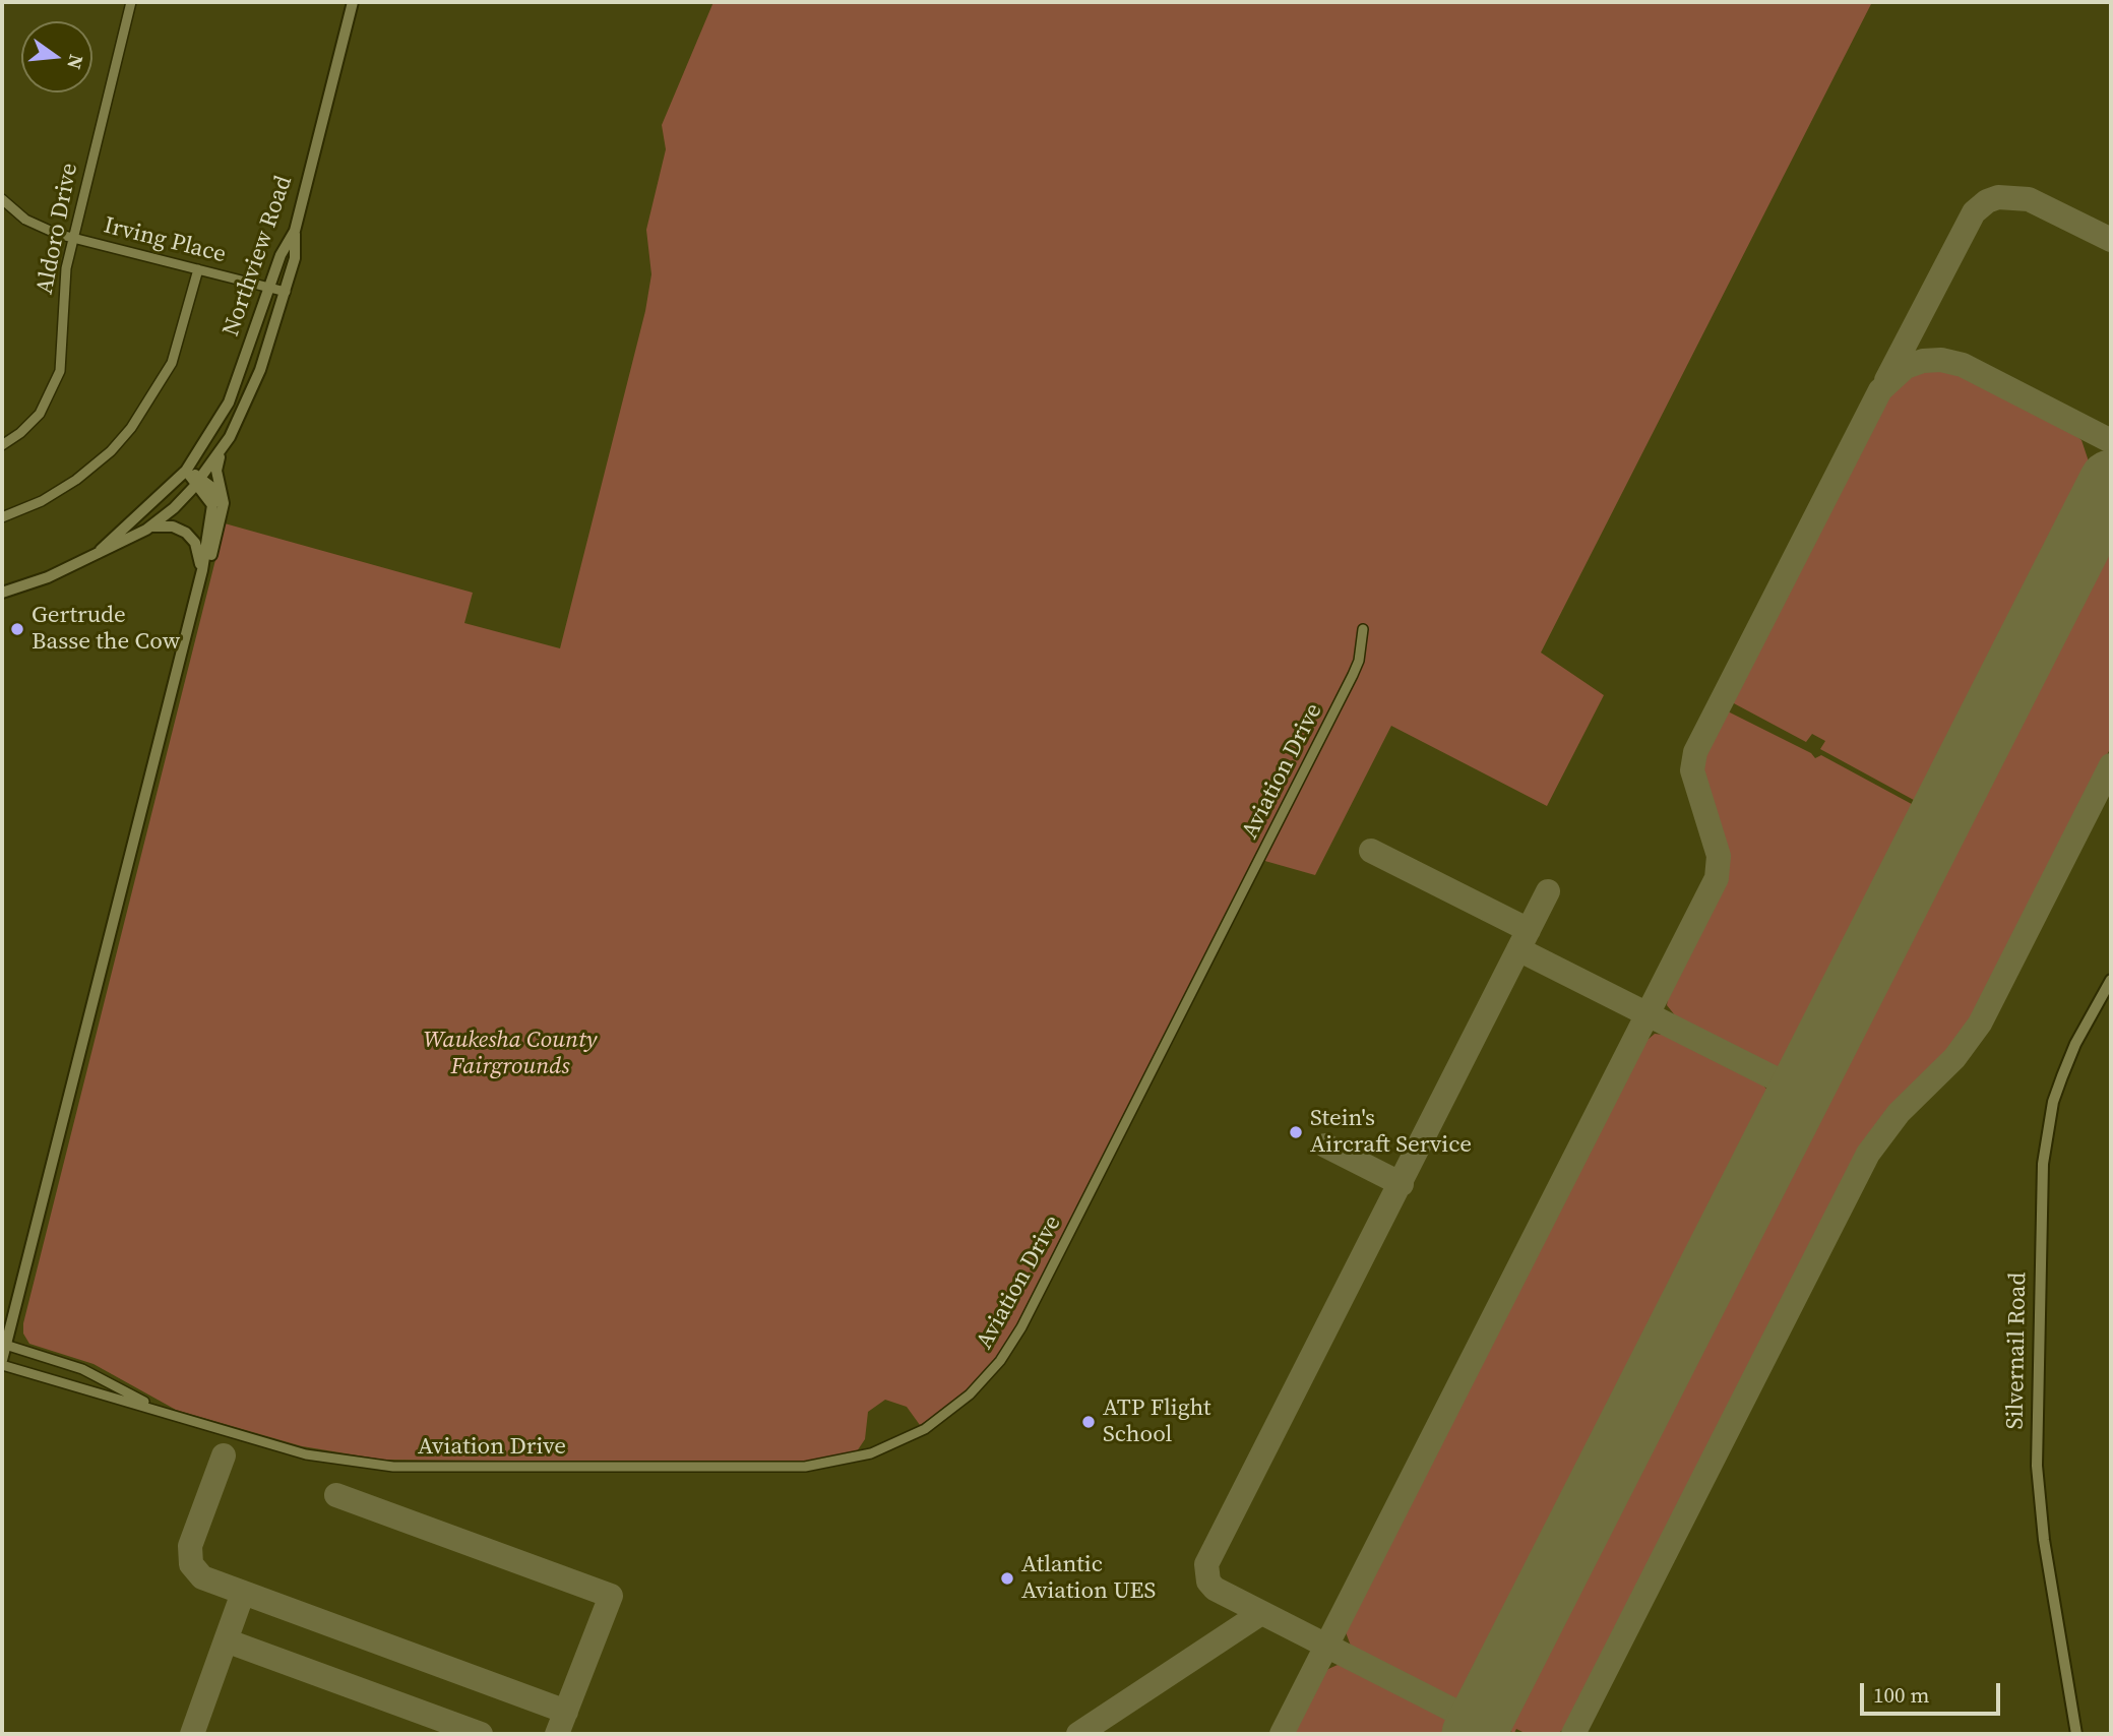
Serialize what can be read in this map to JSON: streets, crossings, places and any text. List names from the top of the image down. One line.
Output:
{"streets":{"street":["Aldoro Drive","Irving Place","Northview Road","Aviation Drive","Silvernail Road"]},"crossings":[["Aldoro Drive","Irving Place"],["Irving Place","Northview Road"]],"parks":["Waukesha County Fairgrounds"],"places":["Gertrude Basse the Cow","Stein's Aircraft Service","ATP Flight School","Atlantic Aviation UES"],"scale_bar":"100 m","north":"right"}
